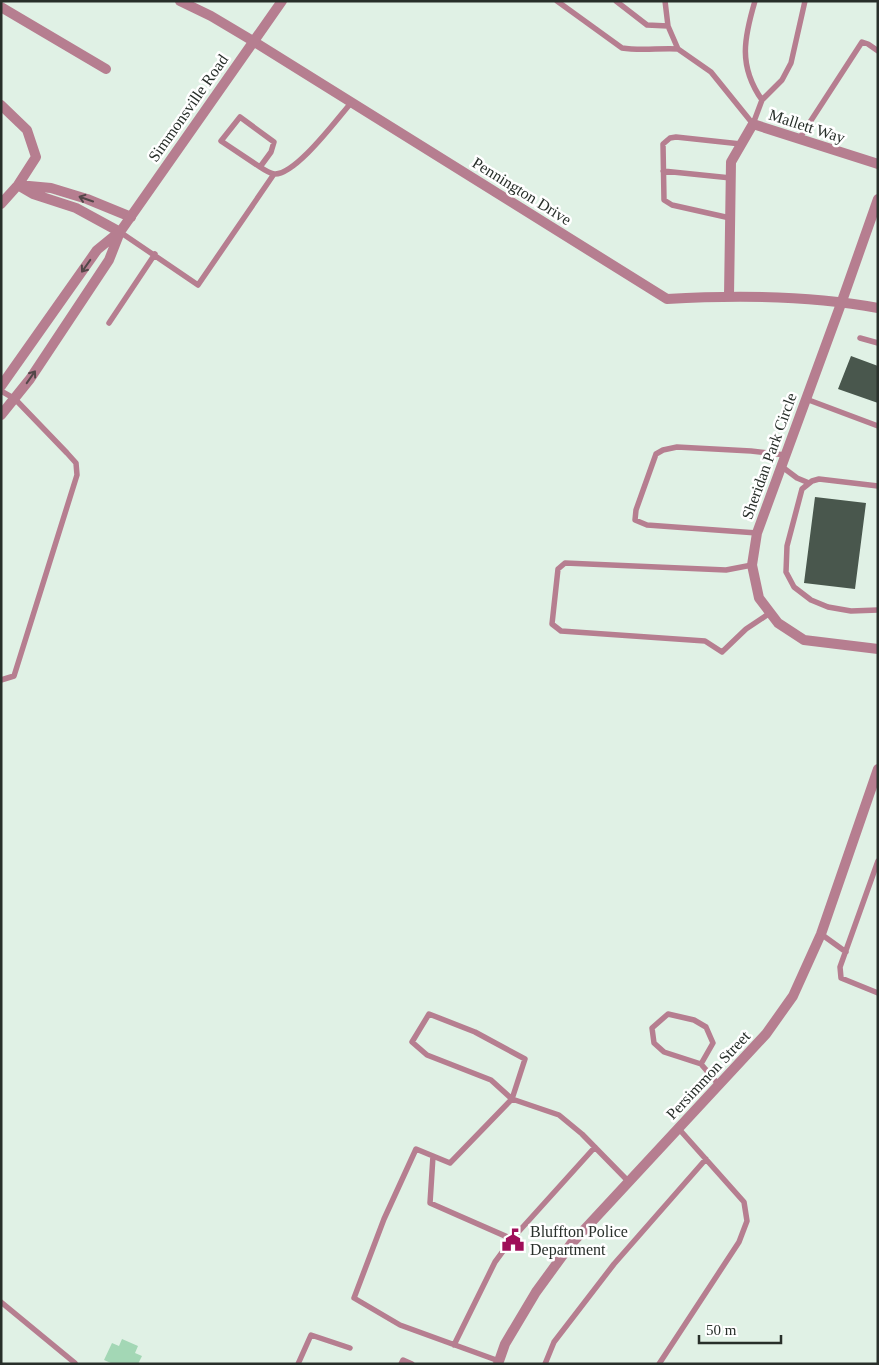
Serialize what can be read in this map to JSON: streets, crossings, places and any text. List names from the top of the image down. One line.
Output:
{"streets":{"street":["Simmonsville Road","Mallett Way","Pennington Drive","Sheridan Park Circle","Persimmon Street"]},"crossings":[["Simmonsville Road","Pennington Drive"],["Mallett Way","Pennington Drive"],["Pennington Drive","Sheridan Park Circle"]],"places":{"public building":["Bluffton Police Department"]},"scale_bar":"50 m"}
